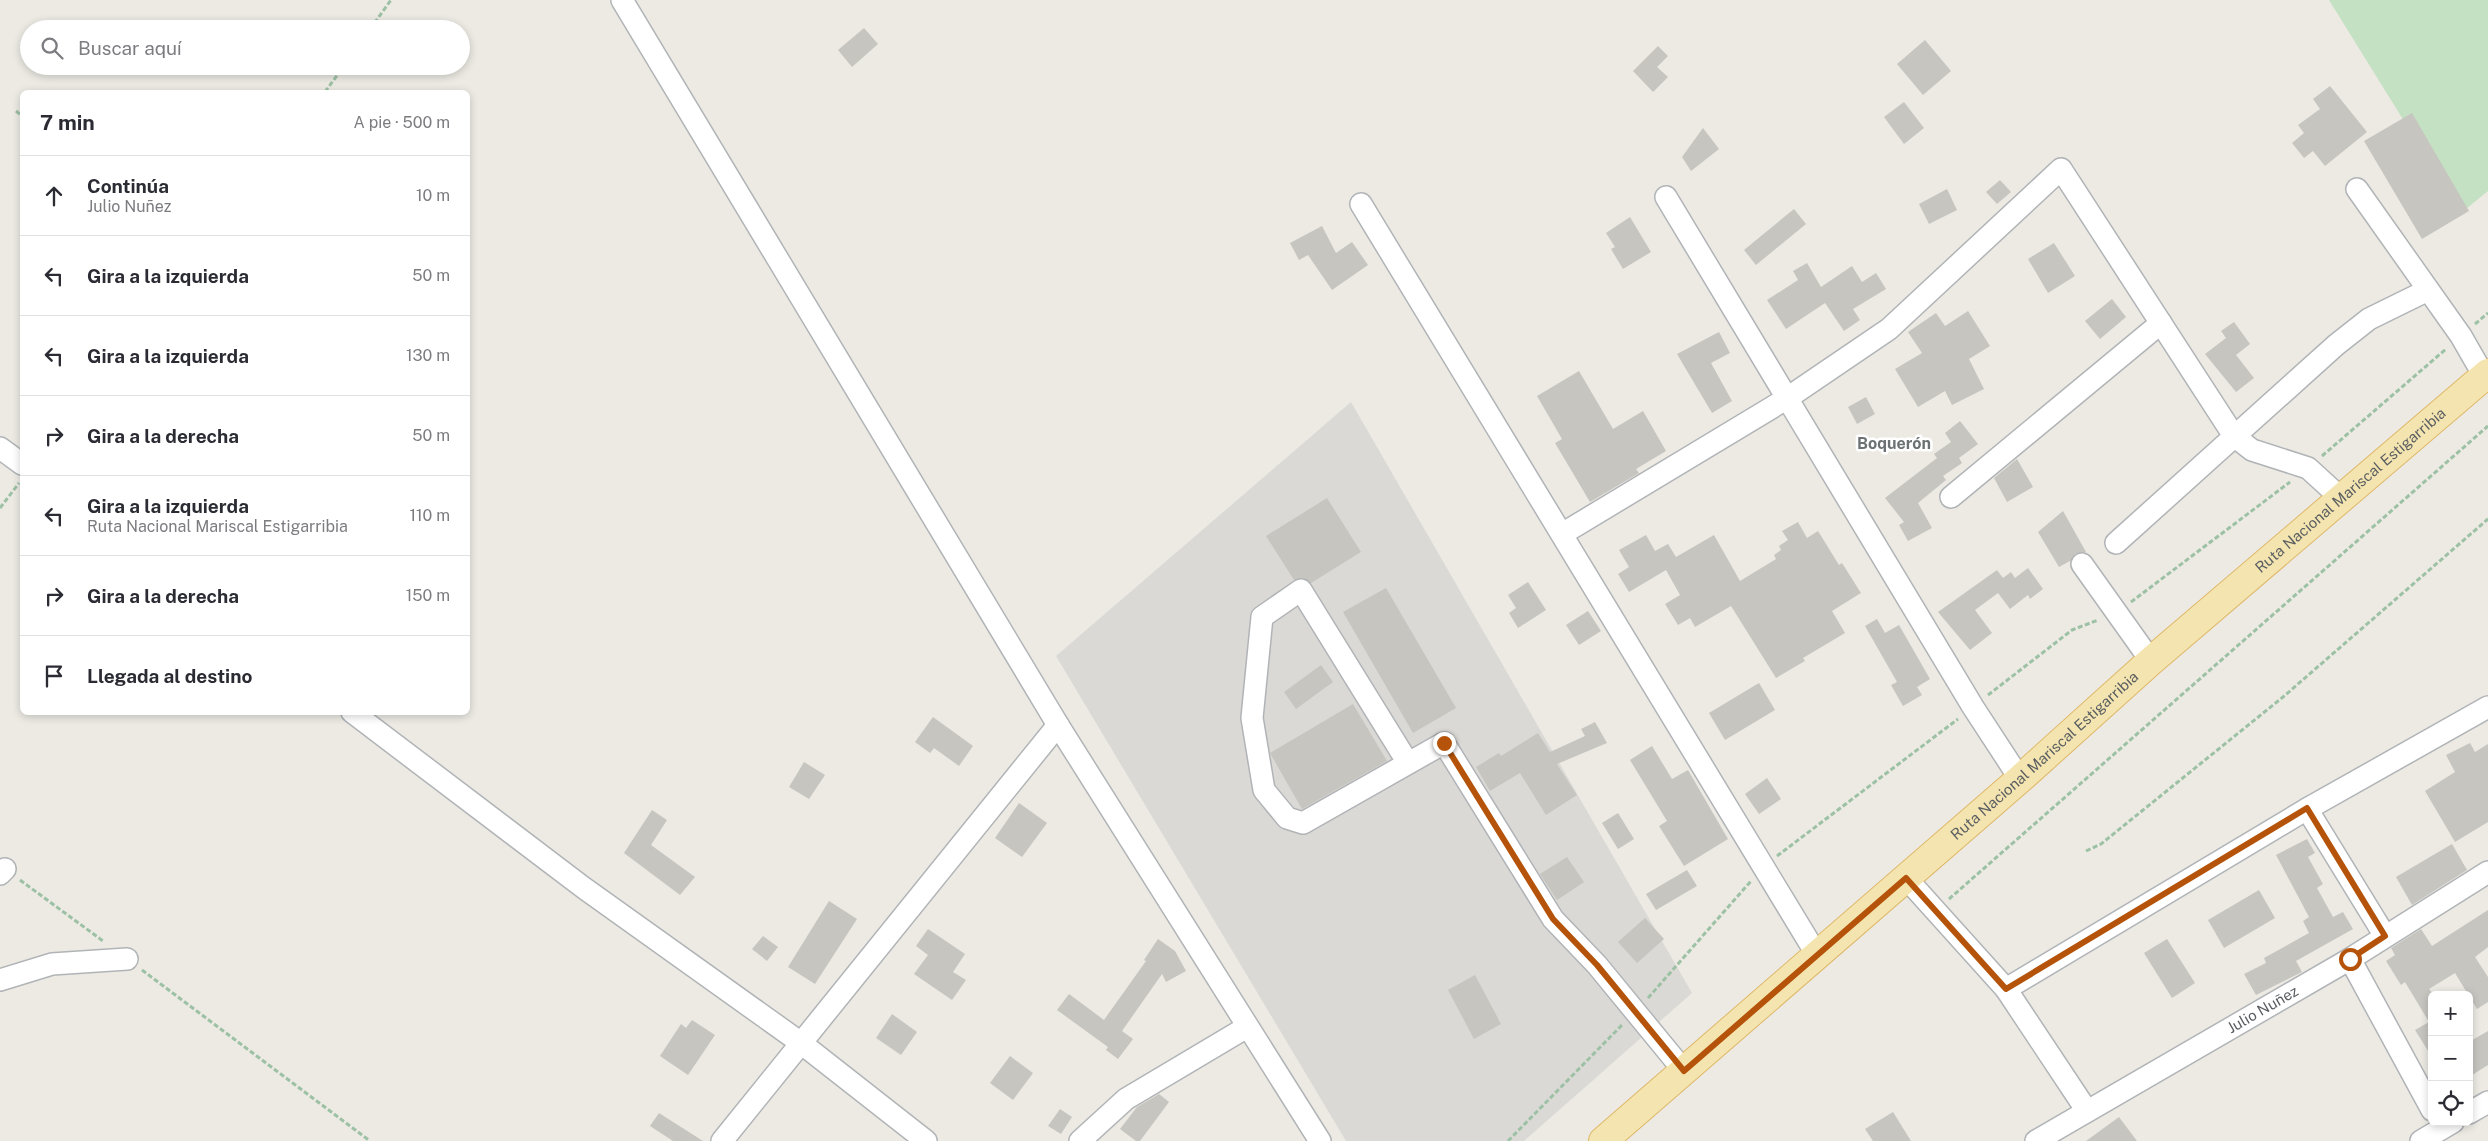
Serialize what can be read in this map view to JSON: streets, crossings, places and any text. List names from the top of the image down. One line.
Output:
{"streets":{"main road":["Ruta Nacional Mariscal Estigarribia"],"street":["Julio Nuñez"]},"districts":["Boquerón"],"page":{"search":"Buscar aquí","heading":["7 min","A pie · 500 m"],"list":[["Continúa","Julio Nuñez","10 m"],["Gira a la izquierda","50 m"],["Gira a la izquierda","130 m"],["Gira a la derecha","50 m"],["Gira a la izquierda","Ruta Nacional Mariscal Estigarribia","110 m"],["Gira a la derecha","150 m"],"Llegada al destino"],"map_buttons":["+","−"]}}
